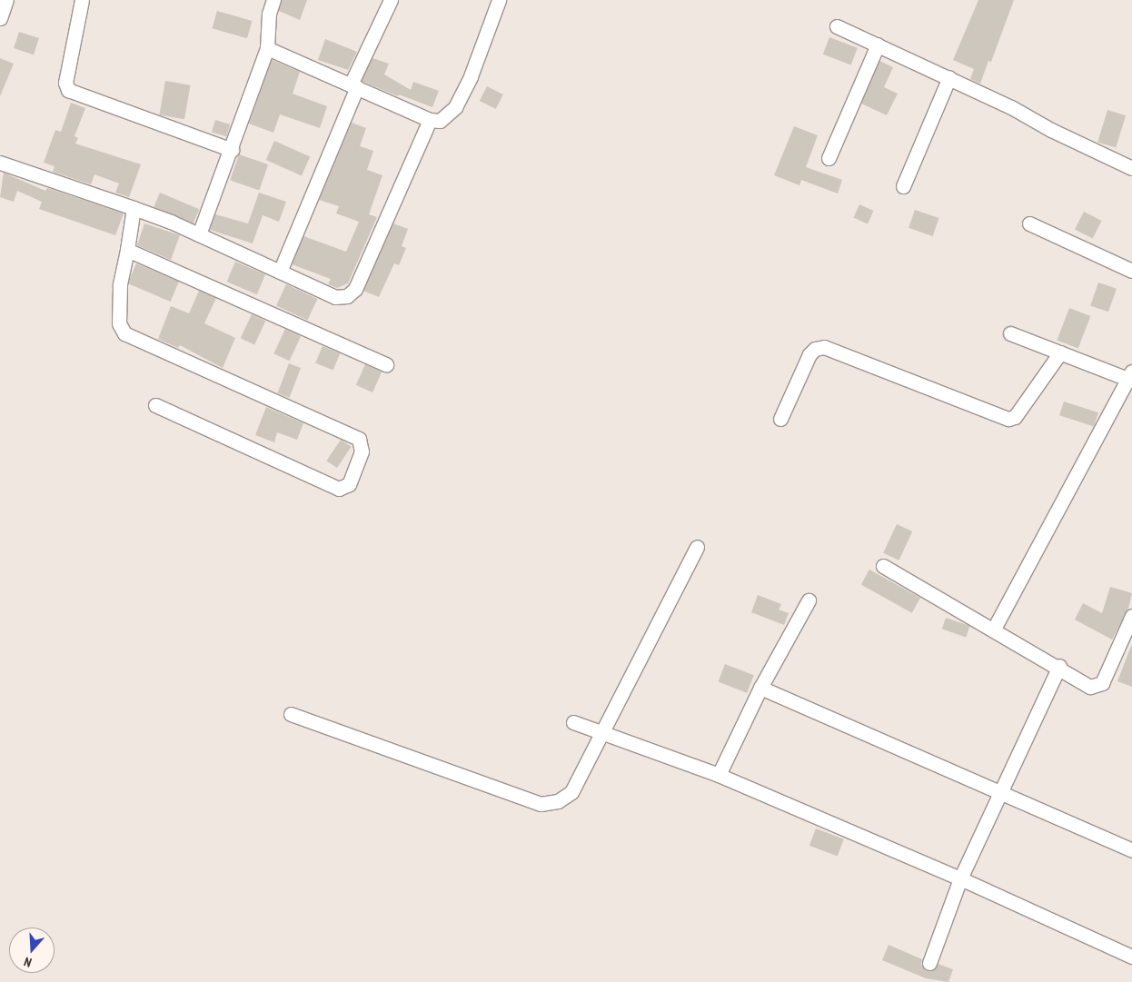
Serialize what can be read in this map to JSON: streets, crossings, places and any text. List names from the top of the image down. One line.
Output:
{"north":"bottom"}
